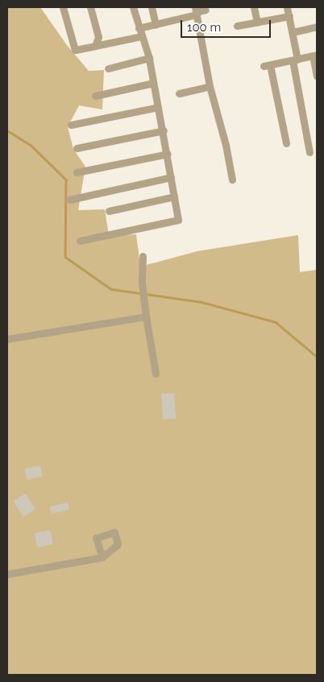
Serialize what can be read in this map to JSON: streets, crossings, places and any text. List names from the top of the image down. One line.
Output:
{"scale_bar":"100 m"}
